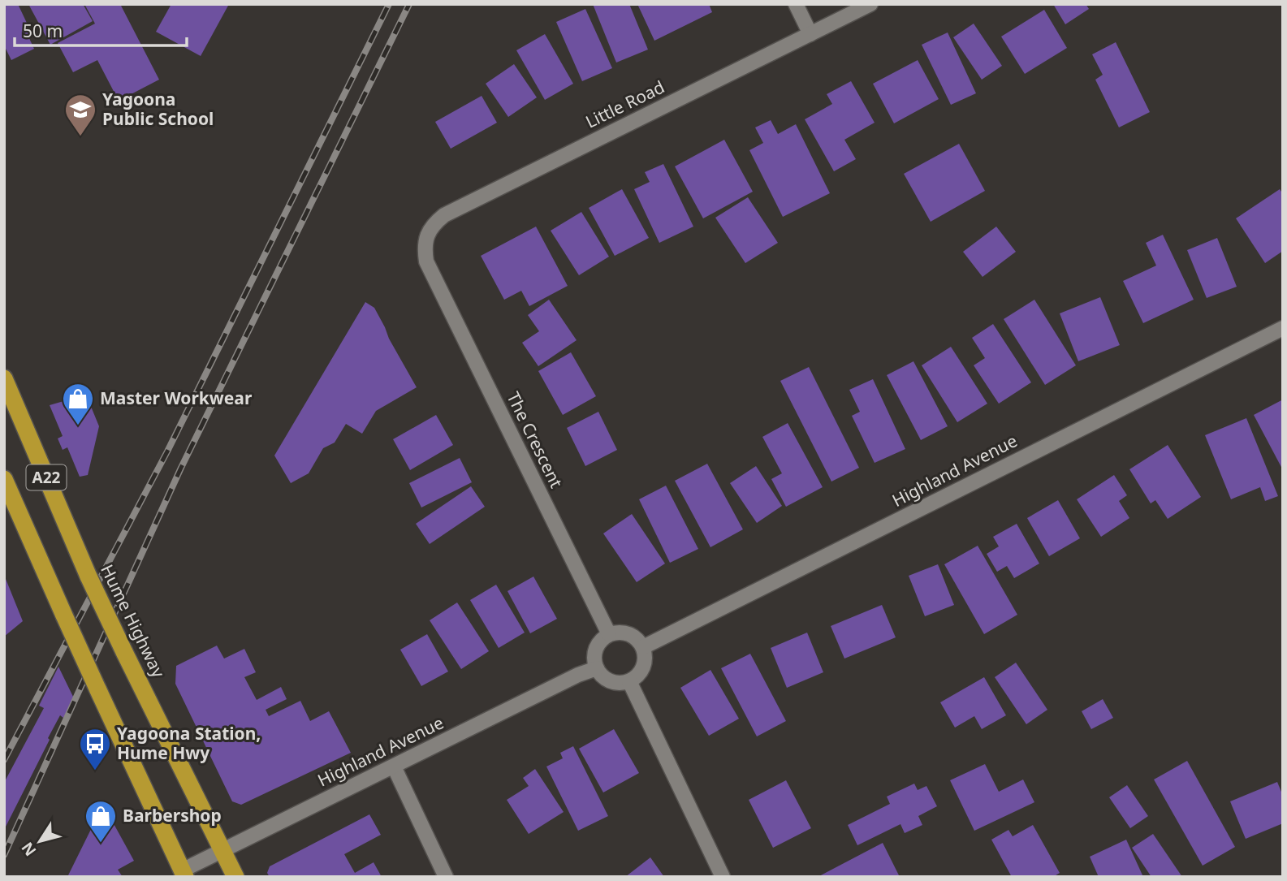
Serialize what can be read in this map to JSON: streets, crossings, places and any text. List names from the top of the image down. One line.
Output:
{"streets":{"highway":["A22","Hume Highway"],"street":["Little Road","The Crescent","Highland Avenue"]},"crossings":[["Little Road","The Crescent"],["The Crescent","Highland Avenue"],["Highland Avenue","A22"],["Highland Avenue","Hume Highway"]],"places":{"school or university":["Yagoona Public School"],"shop":["Master Workwear","Barbershop"],"bus stop":["Yagoona Station, Hume Hwy"]},"scale_bar":"50 m","north":"bottom left"}
